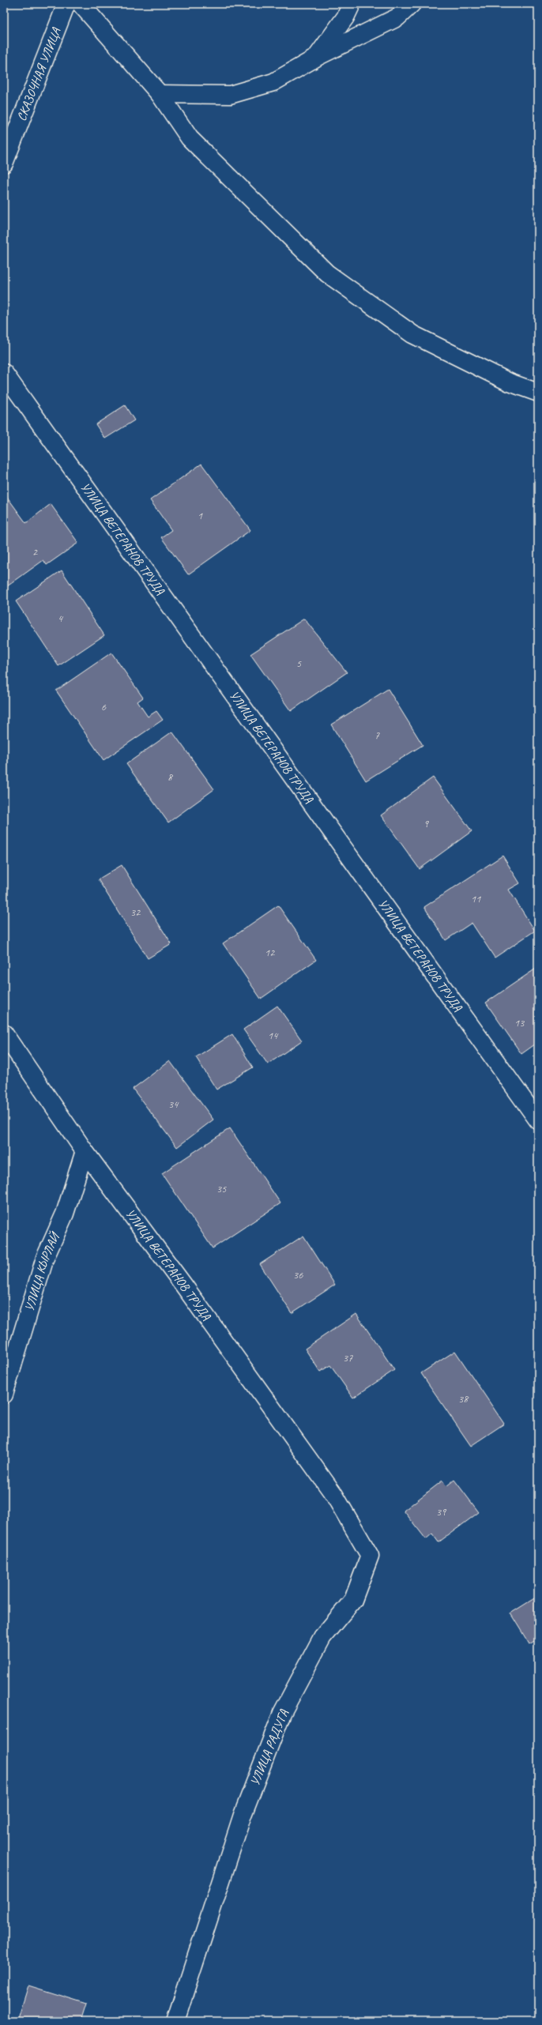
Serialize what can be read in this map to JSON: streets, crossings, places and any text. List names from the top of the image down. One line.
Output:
{"streets":{"street":["СКАЗОЧНАЯ УЛИЦА","УЛИЦА ВЕТЕРАНОВ ТРУДА","УЛИЦА КЫРЛАЙ","УЛИЦА РАДУГА"]},"crossings":[["УЛИЦА ВЕТЕРАНОВ ТРУДА","УЛИЦА КЫРЛАЙ"],["УЛИЦА ВЕТЕРАНОВ ТРУДА","УЛИЦА РАДУГА"]],"house_numbers":["1","2","4","5","6","7","8","9","11","32","12","13","14","34","35","36","37","38","39"]}
